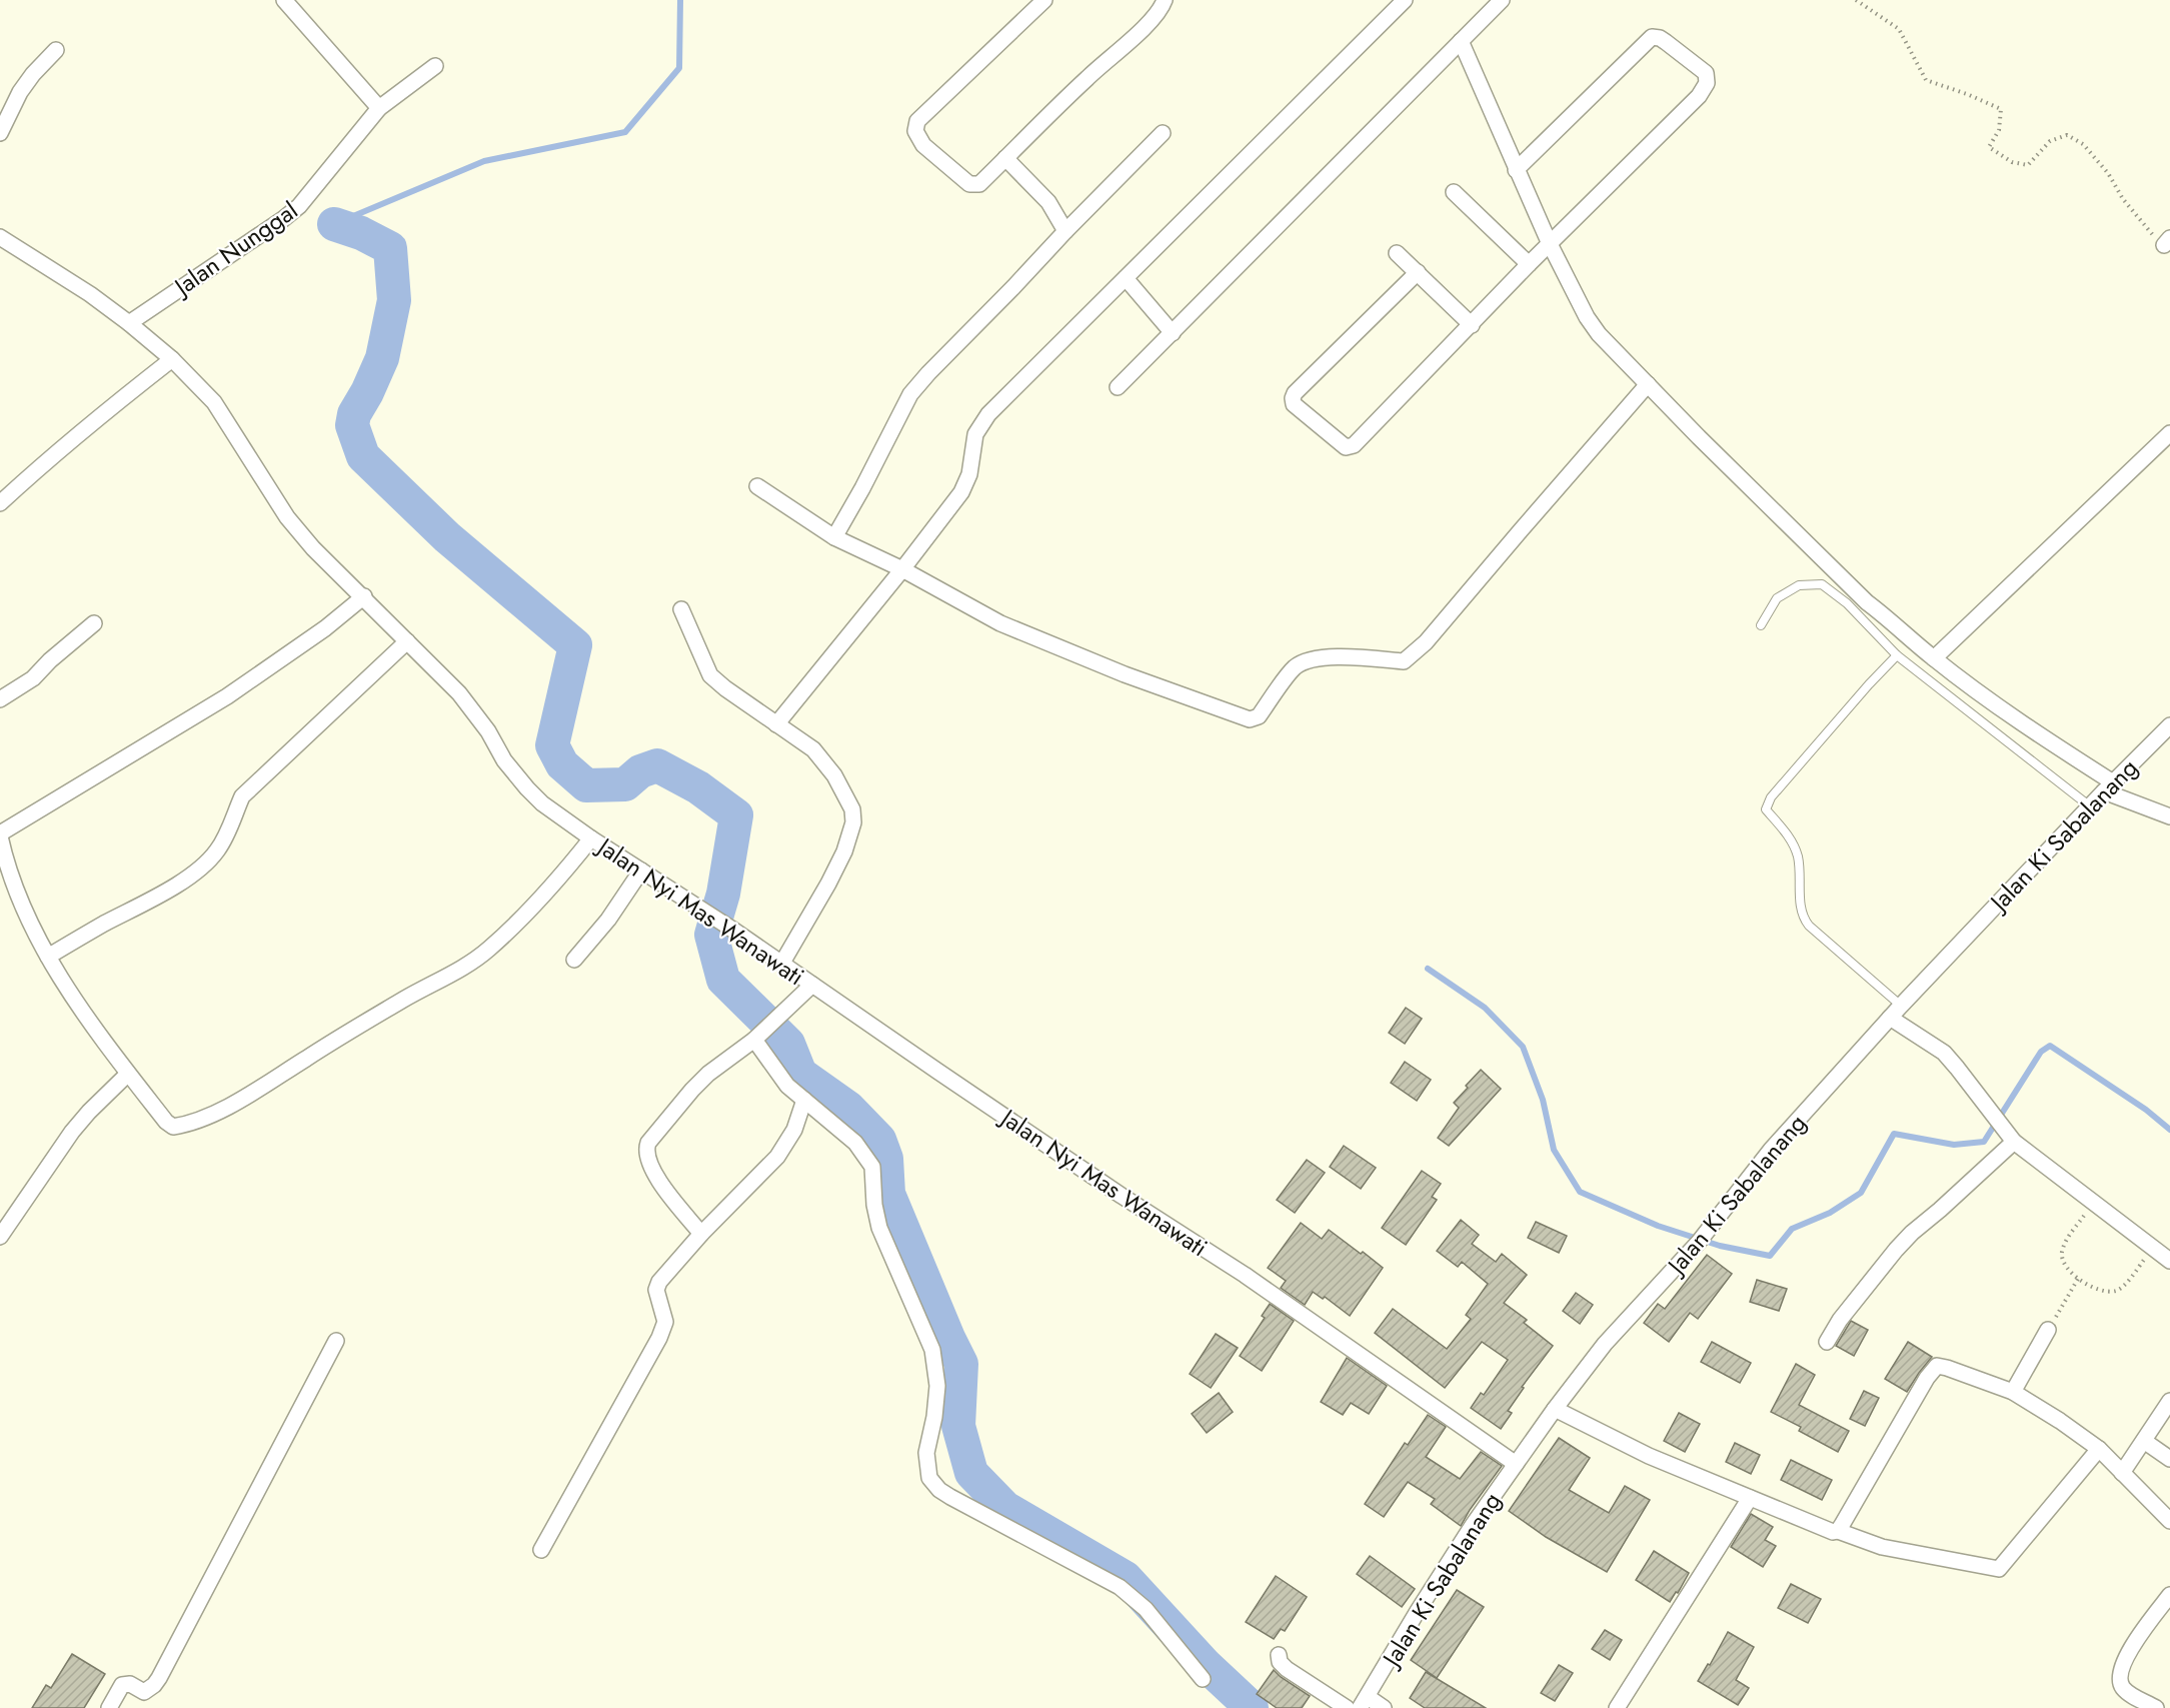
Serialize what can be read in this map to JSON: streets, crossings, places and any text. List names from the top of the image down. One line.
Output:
{"streets":{"street":["Jalan Nunggal","Jalan Ki Sabalanang","Jalan Nyi Mas Wanawati"]},"crossings":[["Jalan Nunggal","Jalan Nyi Mas Wanawati"],["Jalan Ki Sabalanang","Jalan Nyi Mas Wanawati"]]}
